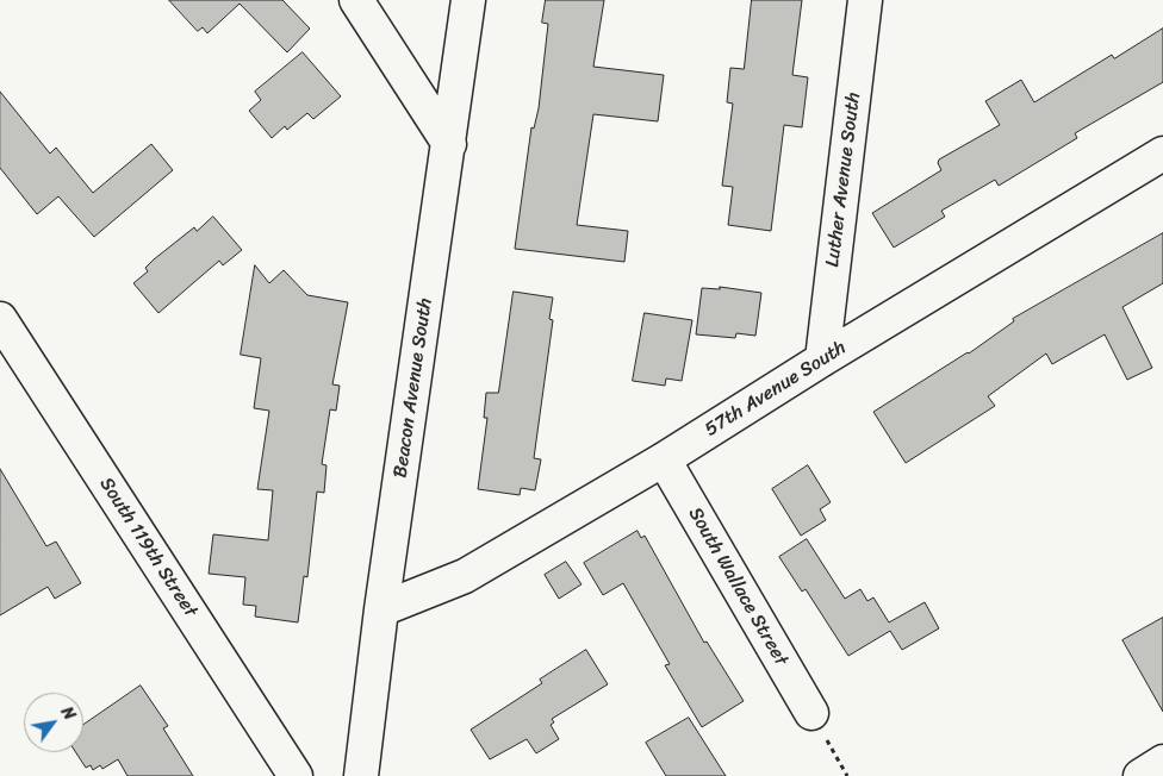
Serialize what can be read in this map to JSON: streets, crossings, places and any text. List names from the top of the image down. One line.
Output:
{"streets":{"street":["Luther Avenue South","Beacon Avenue South","57th Avenue South","South 119th Street","South Wallace Street"]},"crossings":[["Luther Avenue South","57th Avenue South"],["Beacon Avenue South","57th Avenue South"],["57th Avenue South","South Wallace Street"]],"north":"top right"}
